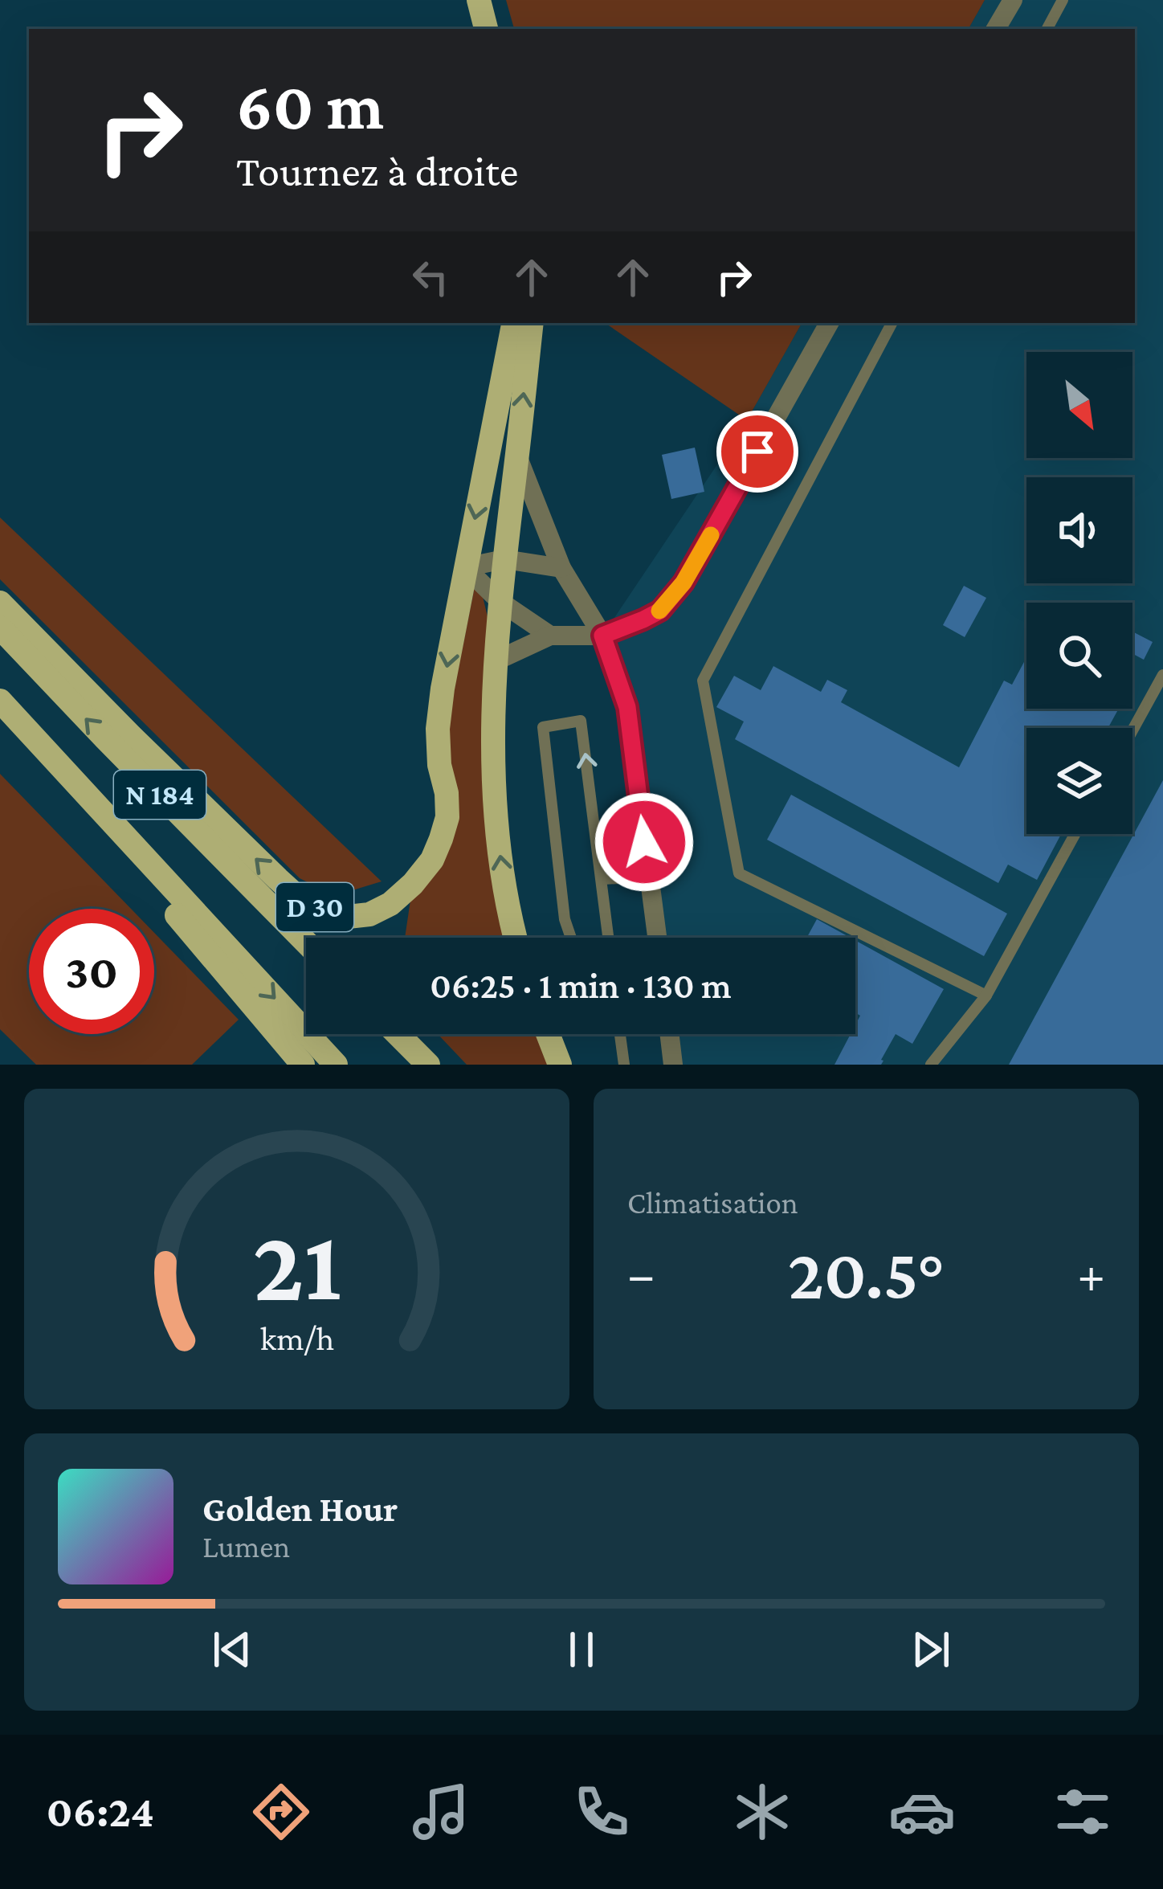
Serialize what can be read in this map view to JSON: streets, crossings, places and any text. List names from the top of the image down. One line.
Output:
{"streets":{"main road":["N 184","D 30"]},"north":"bottom right","page":{"turn":["60 m","Tournez à droite"],"limit":"30","trip":"06:25 · 1 min · 130 m","tile":"Climatisation","heat":["−","20.5°","+"],"song":["Golden Hour","Lumen"],"tabs":"06:24","gauge":["21","km/h"]}}
